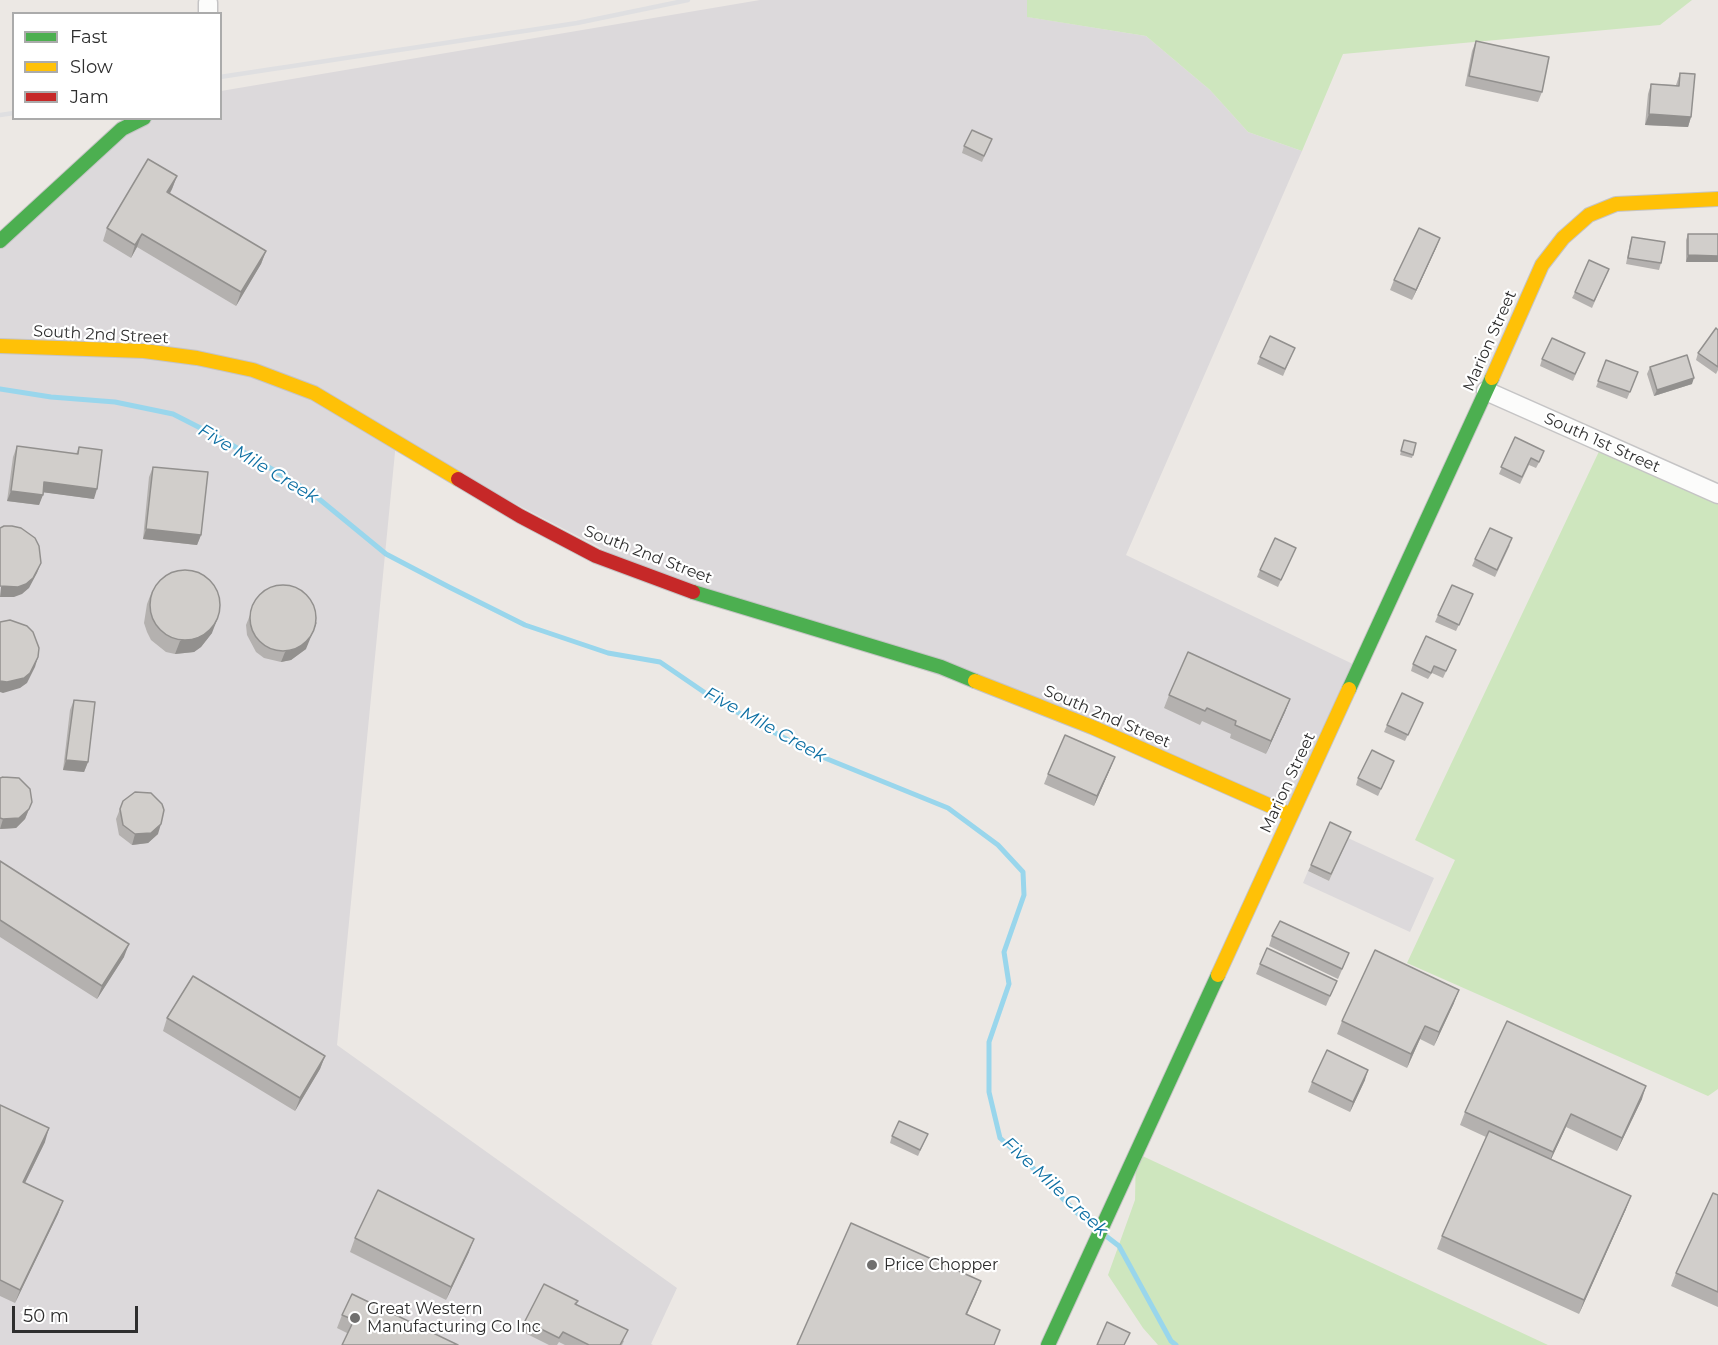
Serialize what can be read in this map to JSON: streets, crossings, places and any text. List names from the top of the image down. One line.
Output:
{"streets":{"street":["South 2nd Street","Marion Street","South 1st Street"]},"crossings":[["South 2nd Street","Marion Street"],["Marion Street","South 1st Street"]],"water":["Five Mile Creek"],"places":["Price Chopper","Great Western Manufacturing Co Inc"],"legend":["Fast","Slow","Jam"],"scale_bar":"50 m"}
